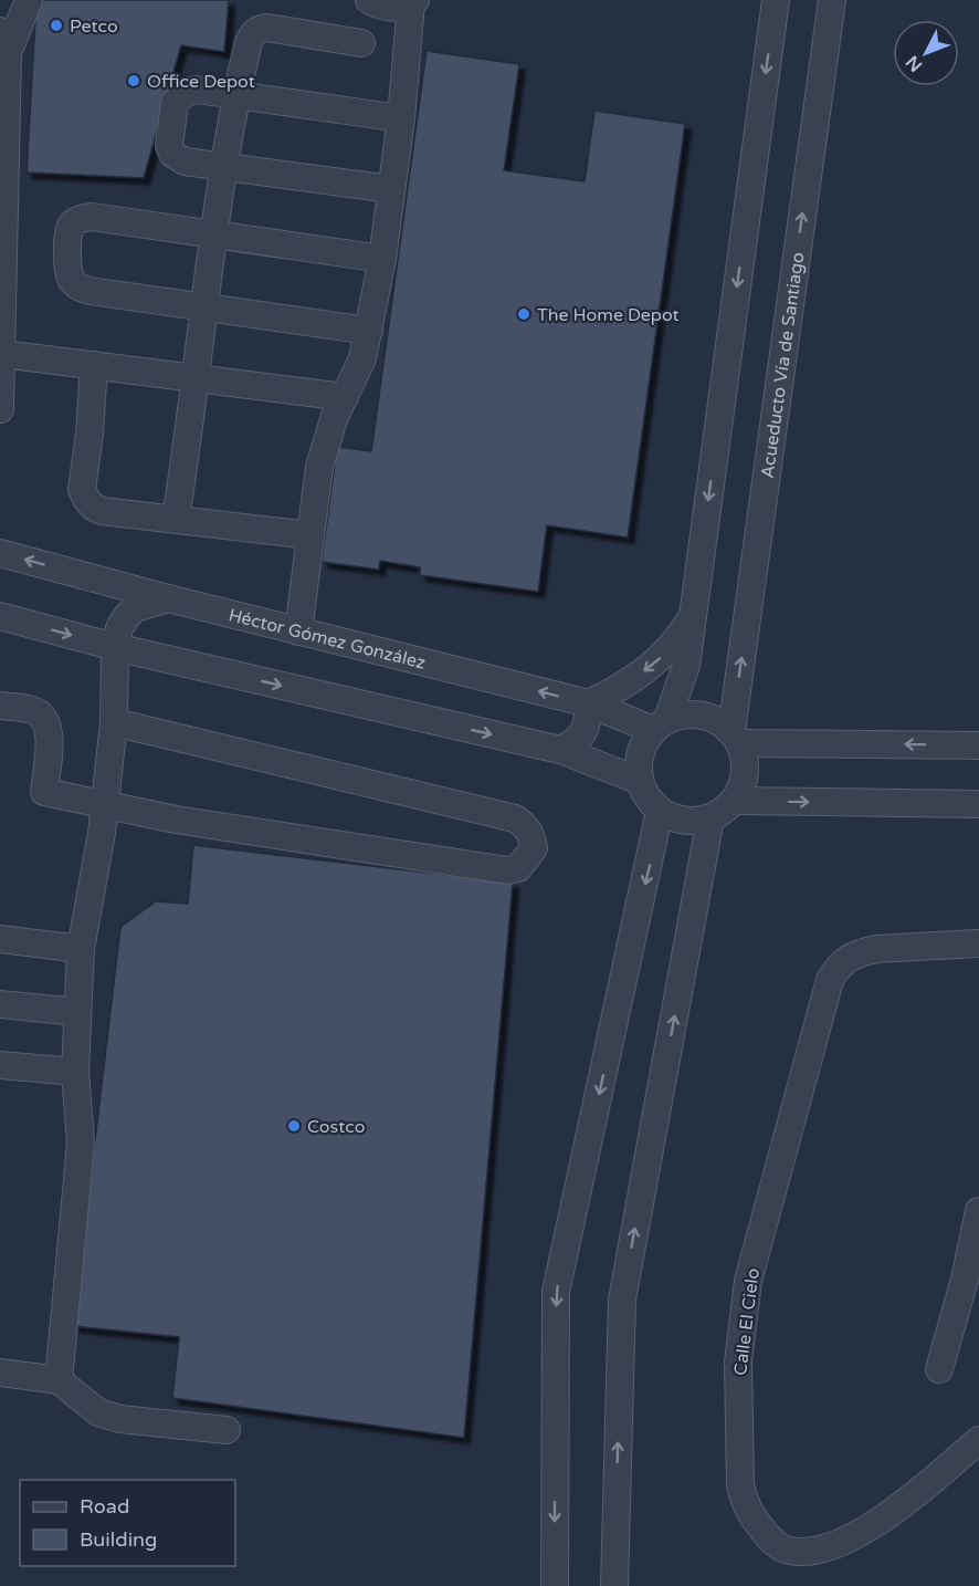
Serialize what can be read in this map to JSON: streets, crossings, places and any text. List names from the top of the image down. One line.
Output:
{"streets":{"street":["Acueducto Vía de Santiago","Héctor Gómez González","Calle El Cielo"]},"crossings":[["Acueducto Vía de Santiago","Héctor Gómez González"]],"places":["Petco","Office Depot","The Home Depot","Costco"],"legend":["Road","Building"],"north":"bottom left"}
